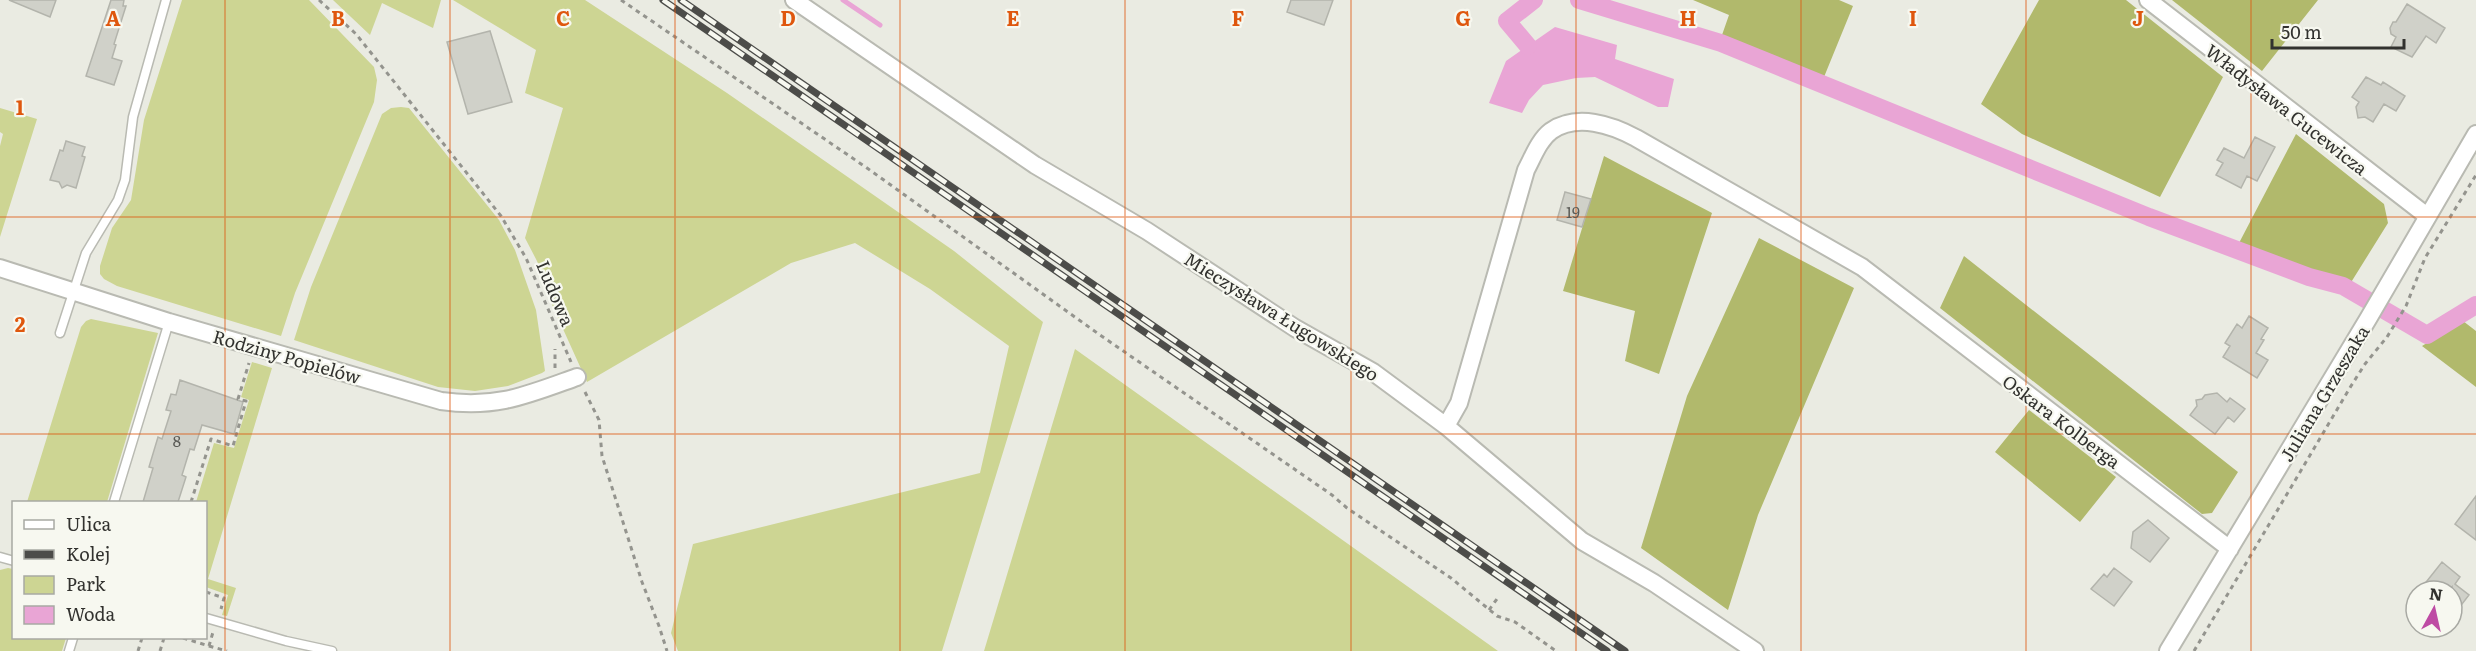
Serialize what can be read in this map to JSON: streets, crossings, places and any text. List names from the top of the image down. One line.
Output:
{"streets":{"street":["Władysława Gucewicza","Mieczysława Ługowskiego","Rodziny Popielów","Juliana Grzeszaka","Oskara Kolberga"],"path":["Ludowa"]},"crossings":[["Władysława Gucewicza","Juliana Grzeszaka"],["Ludowa","Rodziny Popielów"],["Mieczysława Ługowskiego","Oskara Kolberga"],["Juliana Grzeszaka","Oskara Kolberga"]],"house_numbers":["19","8"],"legend":["Ulica","Kolej","Park","Woda"],"scale_bar":"50 m","north":"top","grid":{"columns":["A","B","C","D","E","F","G","H","I","J"],"rows":["1","2"]}}
